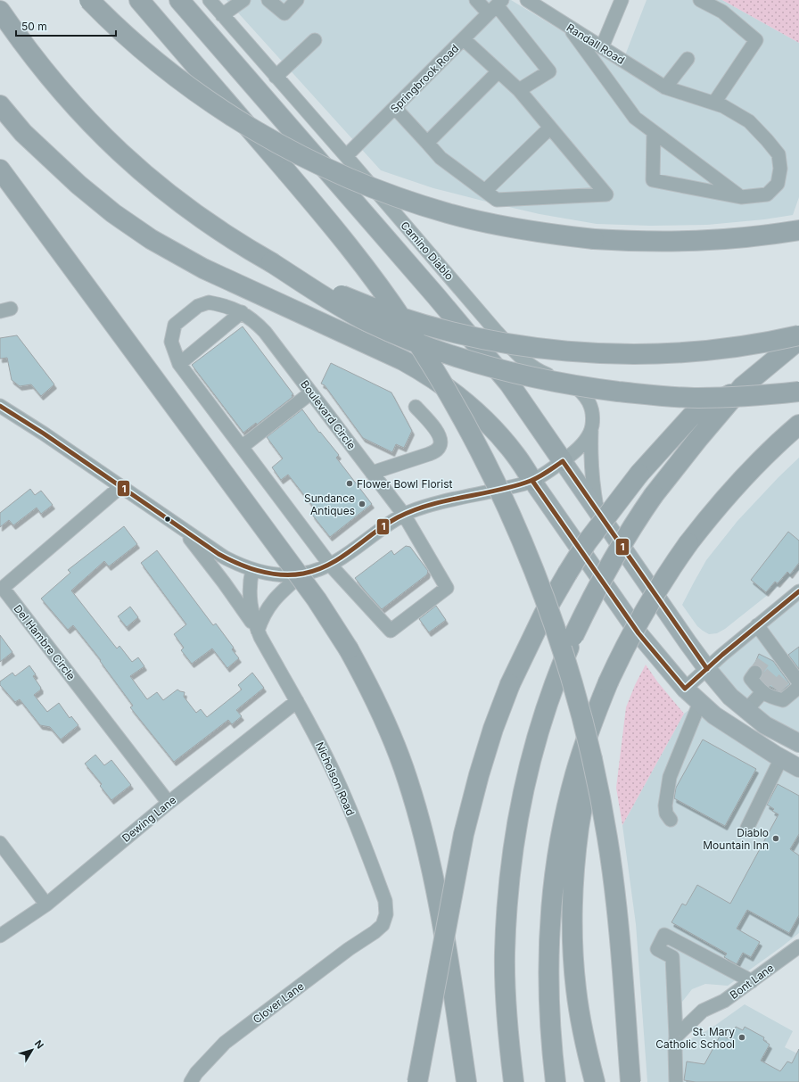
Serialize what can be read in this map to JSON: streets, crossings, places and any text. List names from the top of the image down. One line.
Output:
{"streets":{"street":["Randall Road","Springbrook Road","Camino Diablo","Boulevard Circle","Del Hambre Circle","Nicholson Road","Dewing Lane","Bont Lane","Clover Lane"]},"crossings":[["Springbrook Road","Camino Diablo"],["Del Hambre Circle","Dewing Lane"],["Nicholson Road","Dewing Lane"],["Nicholson Road","Clover Lane"]],"places":["Flower Bowl Florist","Sundance Antiques","Diablo Mountain Inn","St. Mary Catholic School"],"lines":["transit line 1"],"scale_bar":"50 m","north":"top right"}
